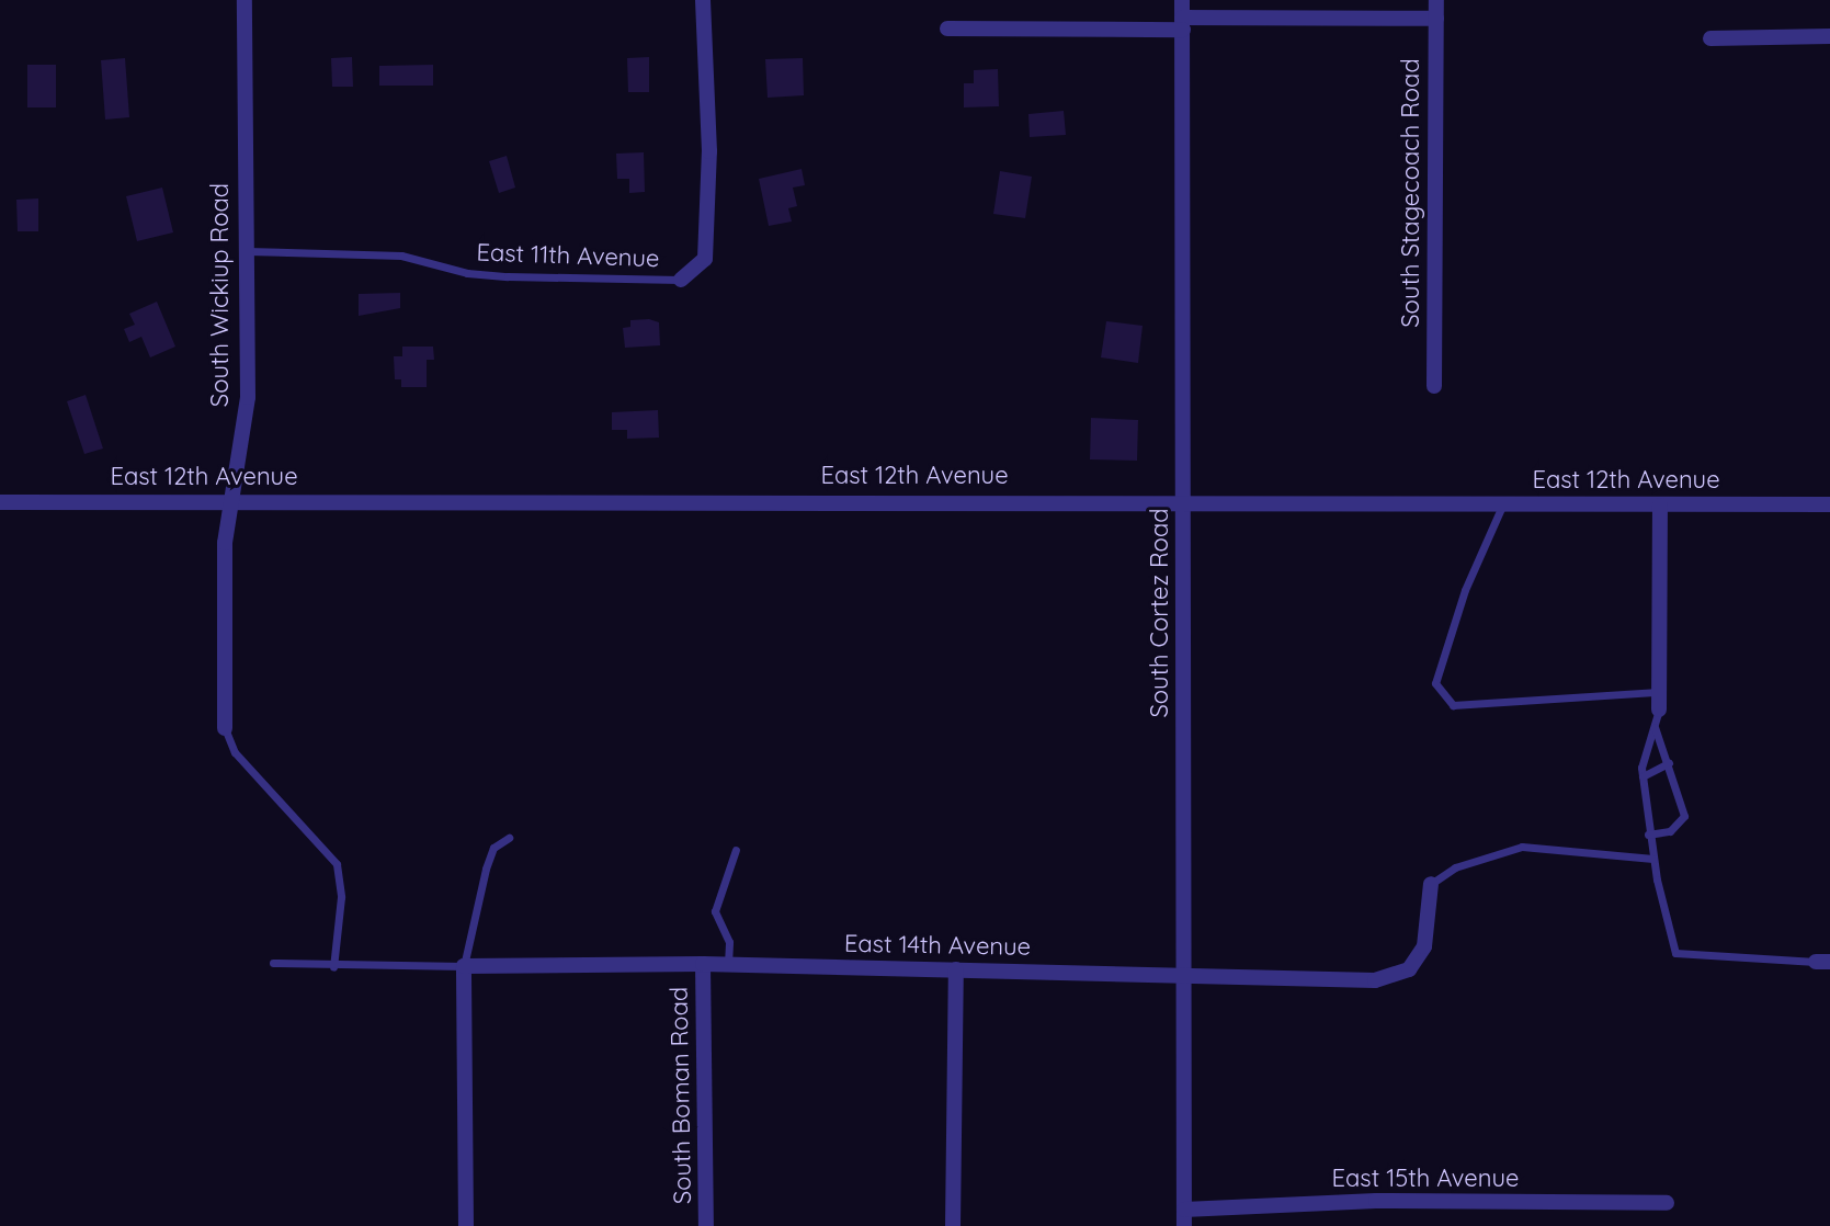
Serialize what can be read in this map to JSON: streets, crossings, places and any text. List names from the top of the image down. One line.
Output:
{"streets":{"street":["South Stagecoach Road","South Wickiup Road","East 12th Avenue","South Cortez Road","East 14th Avenue","South Boman Road","East 15th Avenue"],"lane":["East 11th Avenue"]},"crossings":[["East 11th Avenue","South Wickiup Road"],["South Wickiup Road","East 12th Avenue"],["East 12th Avenue","South Cortez Road"],["South Cortez Road","East 14th Avenue"],["South Cortez Road","East 15th Avenue"],["East 14th Avenue","South Boman Road"]]}
